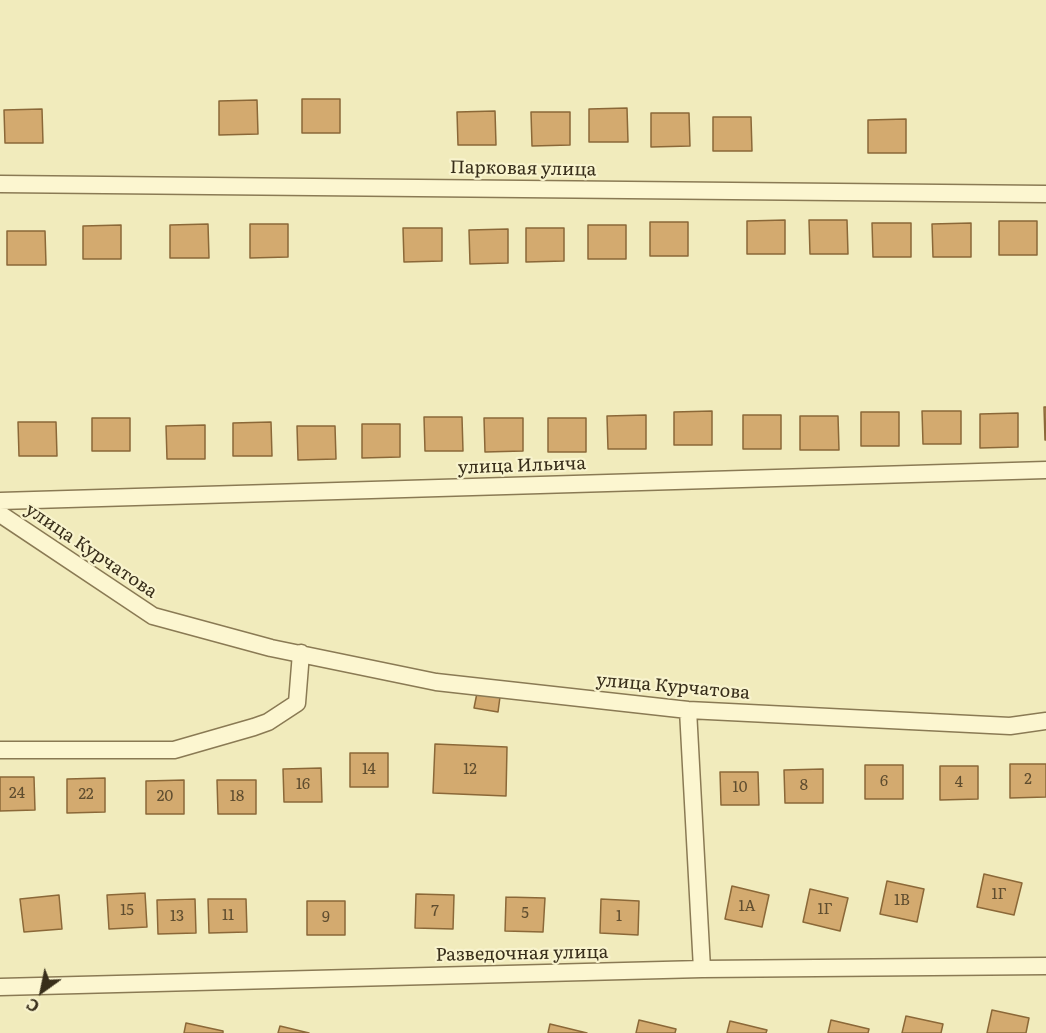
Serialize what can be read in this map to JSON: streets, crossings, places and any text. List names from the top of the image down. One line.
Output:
{"streets":{"street":["Парковая улица","улица Ильича","улица Курчатова","Разведочная улица"]},"house_numbers":["14","12","2","6","4","16","8","10","24","22","20","18","1Г","1В","1А","1Г","15","7","5","11","13","1","9"],"north":"bottom left"}
